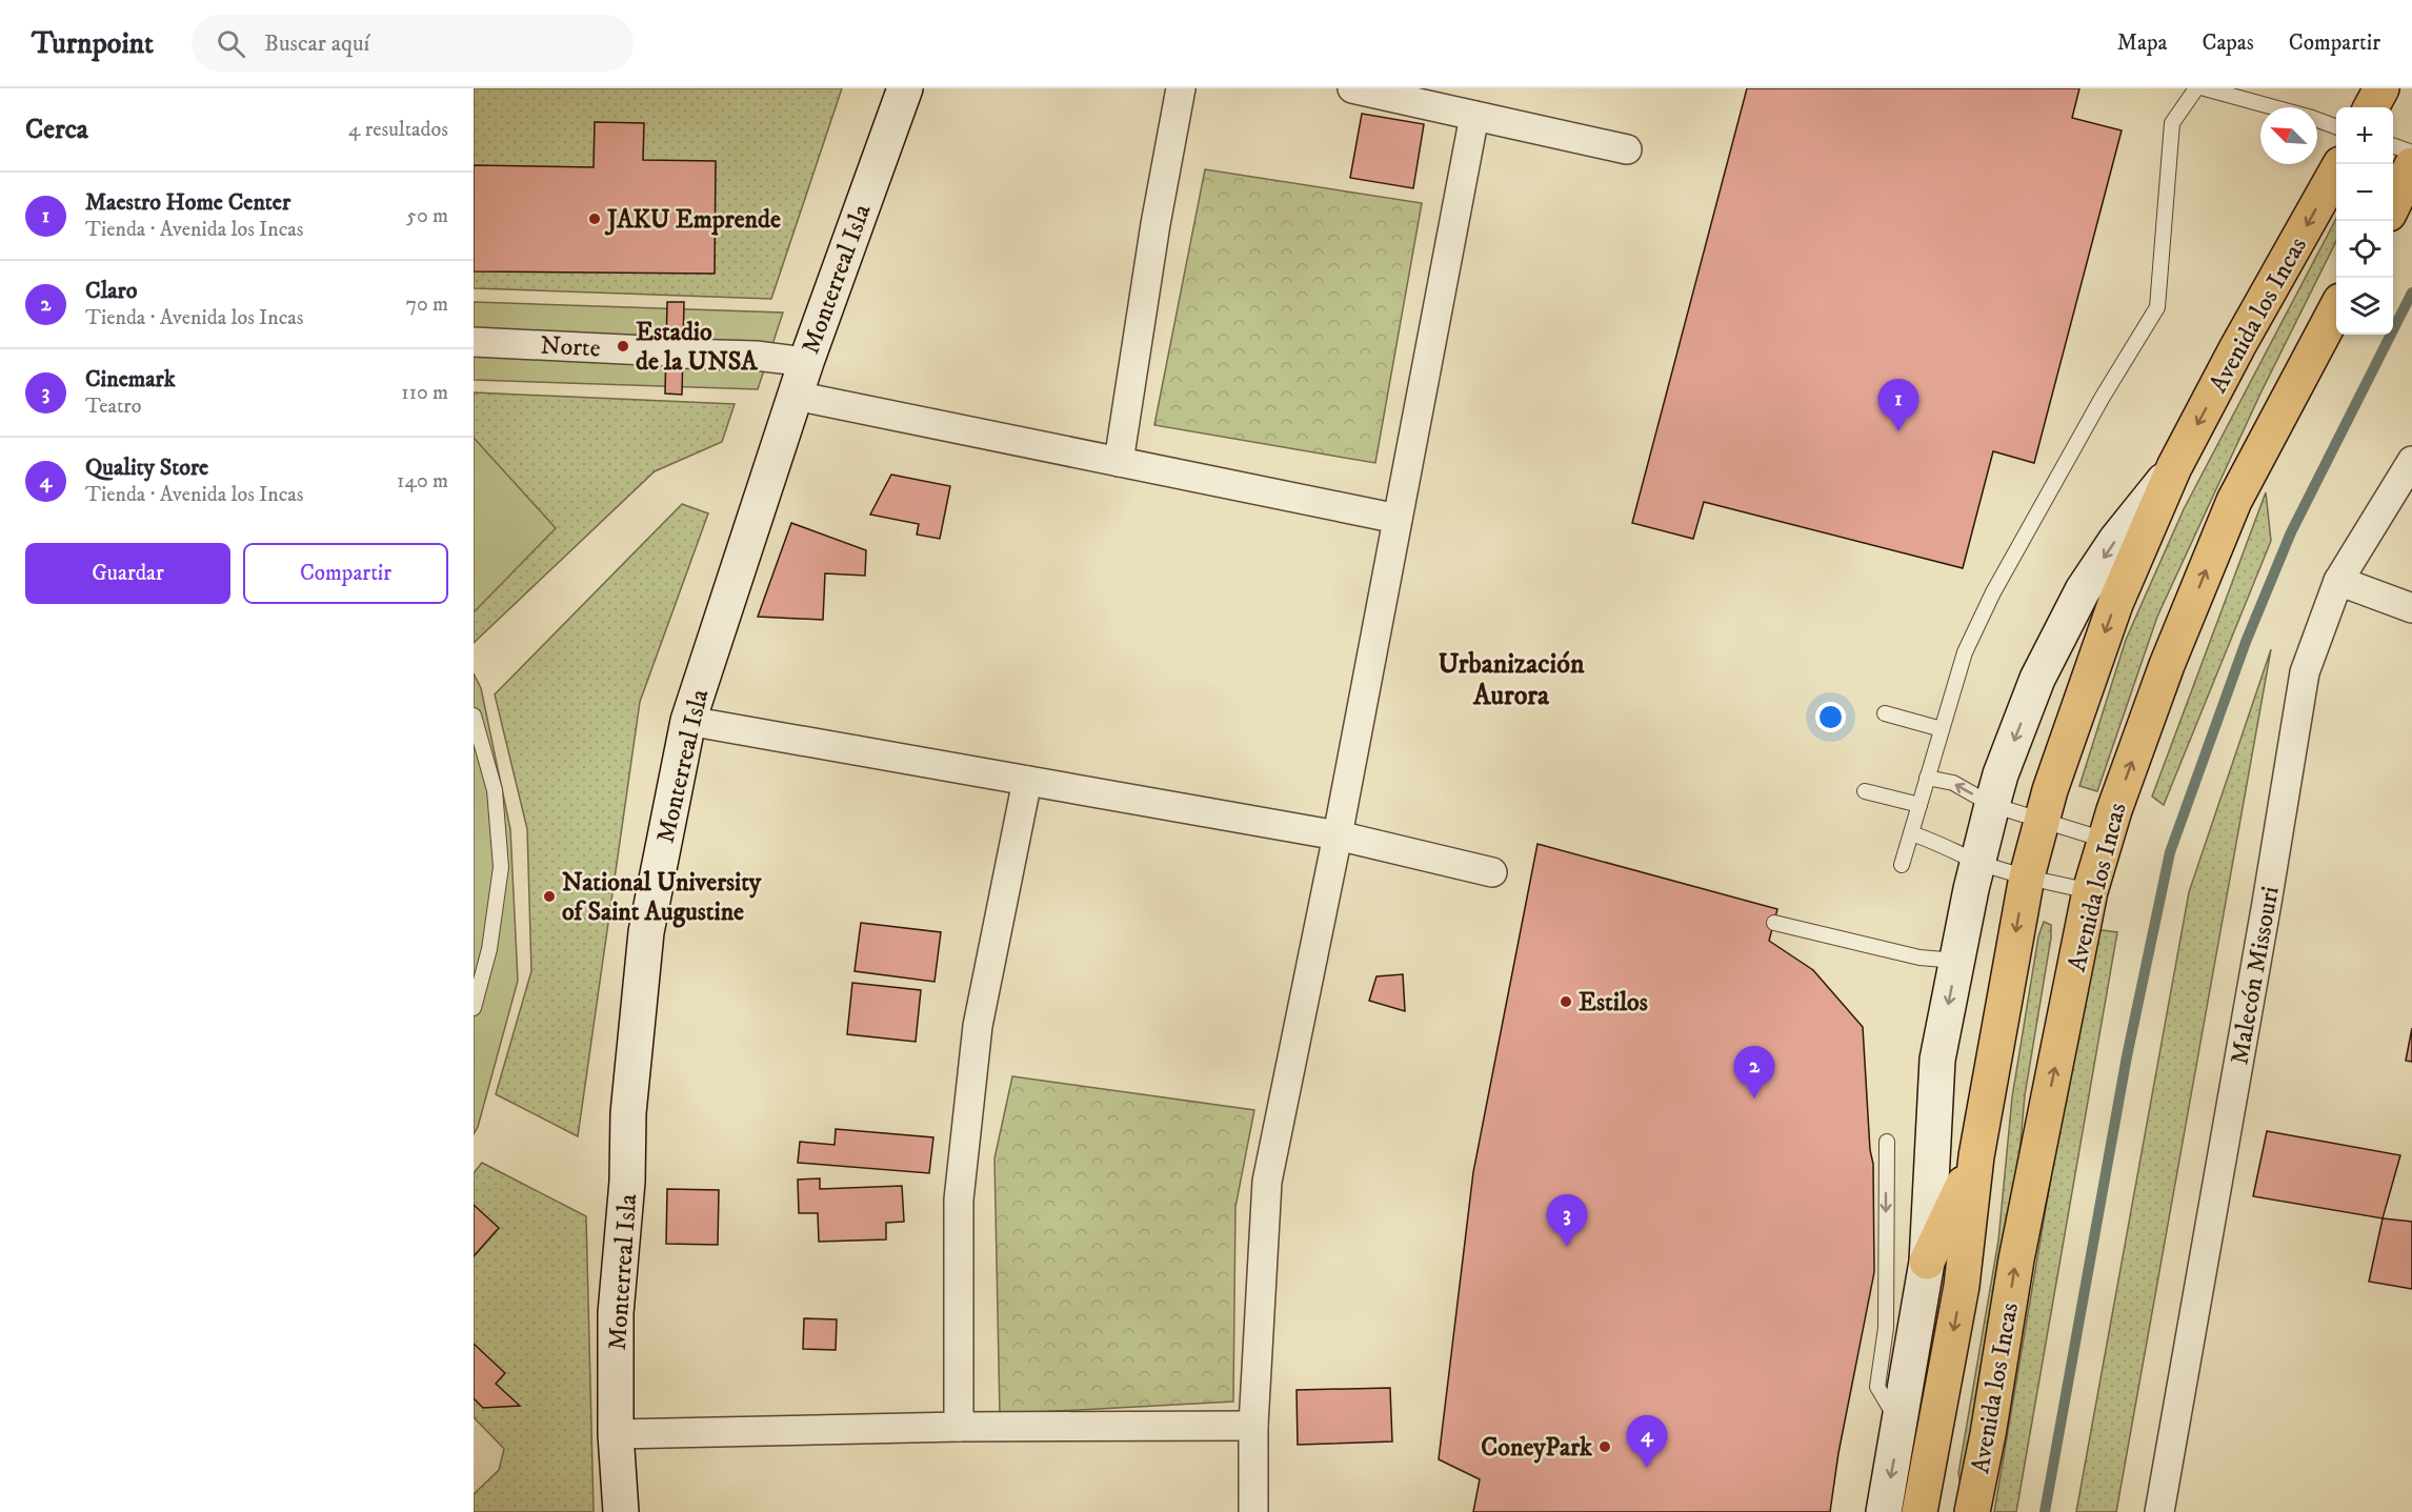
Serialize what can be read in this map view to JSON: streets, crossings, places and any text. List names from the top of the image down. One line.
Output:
{"streets":{"main road":["Avenida los Incas"],"street":["Monterreal Isla","Norte","Malecón Missouri"]},"crossings":[["Monterreal Isla","Norte"]],"districts":["Urbanización Aurora"],"places":["JAKU Emprende","Estadio de la UNSA","National University of Saint Augustine","Estilos","ConeyPark"],"north":"top left","page":{"header":"Turnpoint","search":"Buscar aquí","nav":["Mapa","Capas","Compartir"],"heading":["Cerca","4 resultados"],"map_buttons":["+","−"],"list":[{"mark":"1","name":"Maestro Home Center","note":"Tienda · Avenida los Incas","value":"50 m"},{"mark":"2","name":"Claro","note":"Tienda · Avenida los Incas","value":"70 m"},{"mark":"3","name":"Cinemark","note":"Teatro","value":"110 m"},{"mark":"4","name":"Quality Store","note":"Tienda · Avenida los Incas","value":"140 m"}],"pins":["1","2","3","4"],"buttons":["Guardar","Compartir"]}}
